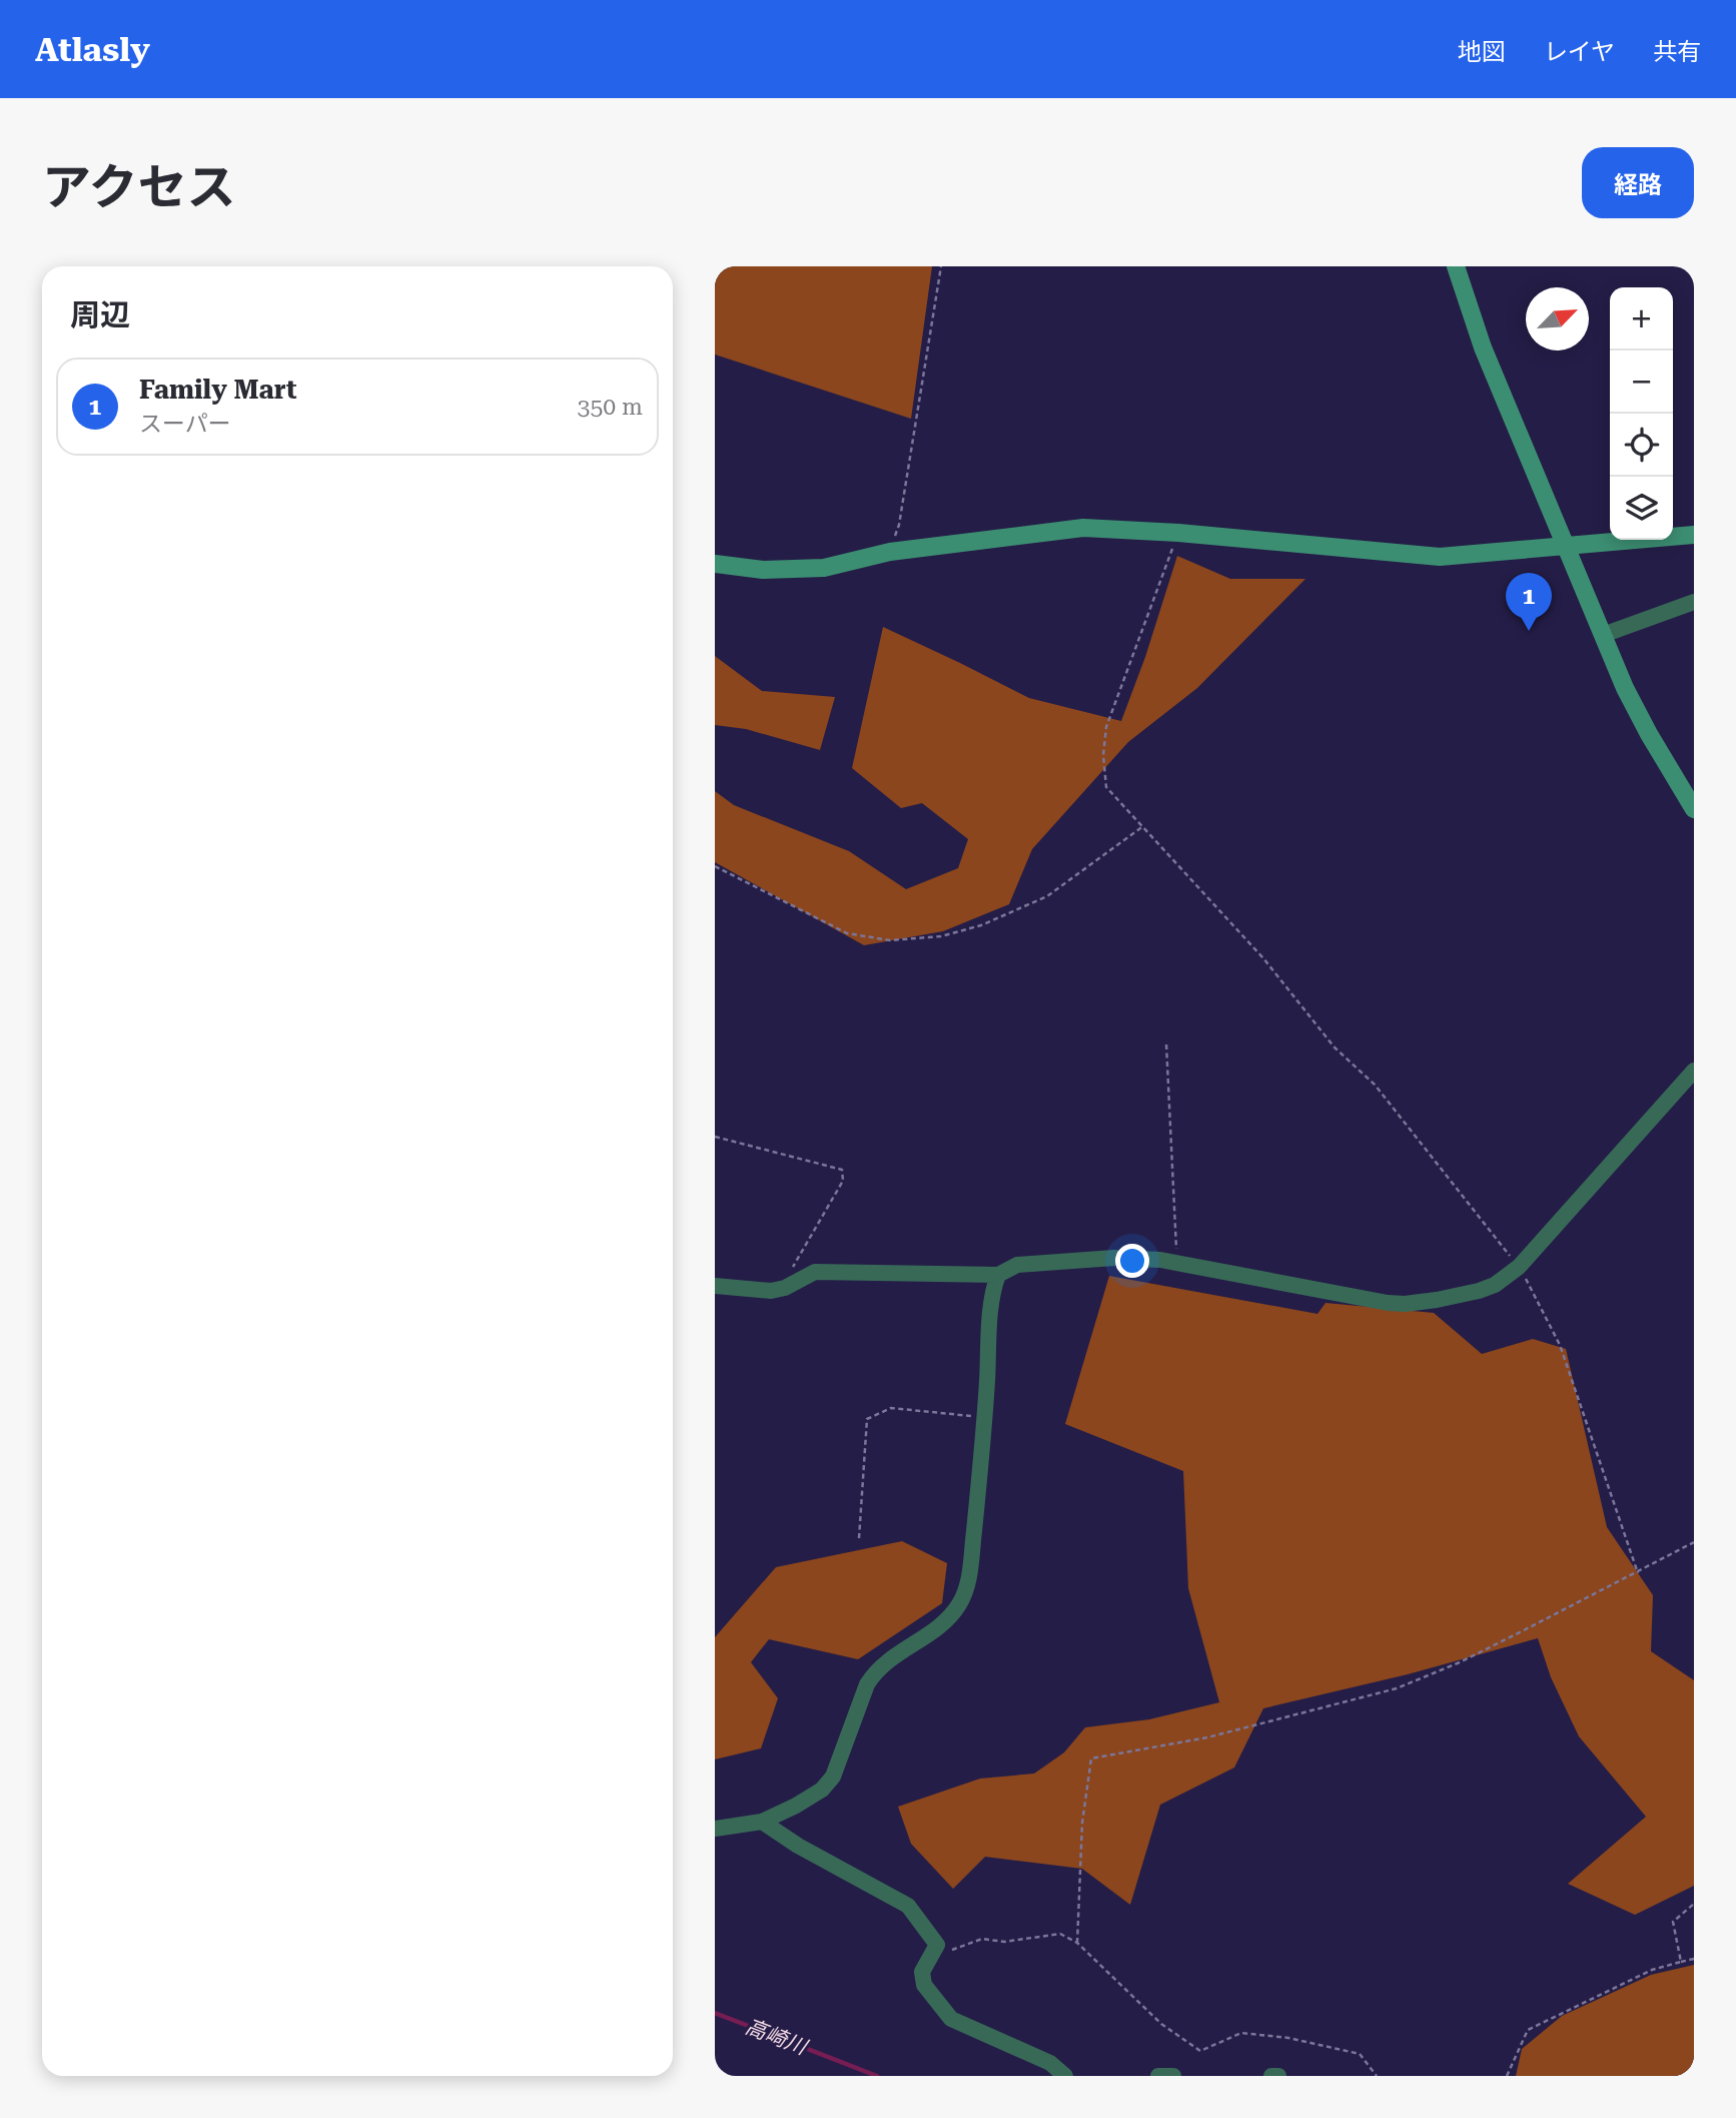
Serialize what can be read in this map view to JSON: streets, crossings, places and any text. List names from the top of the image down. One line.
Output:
{"water":["高崎川"],"north":"top right","page":{"header":"Atlasly","nav":["地図","レイヤ","共有"],"title":"アクセス","buttons":"経路","heading":"周辺","map_buttons":["+","−"],"list":[{"mark":"1","name":"Family Mart","note":"スーパー","value":"350 m"}],"pins":"1"}}
